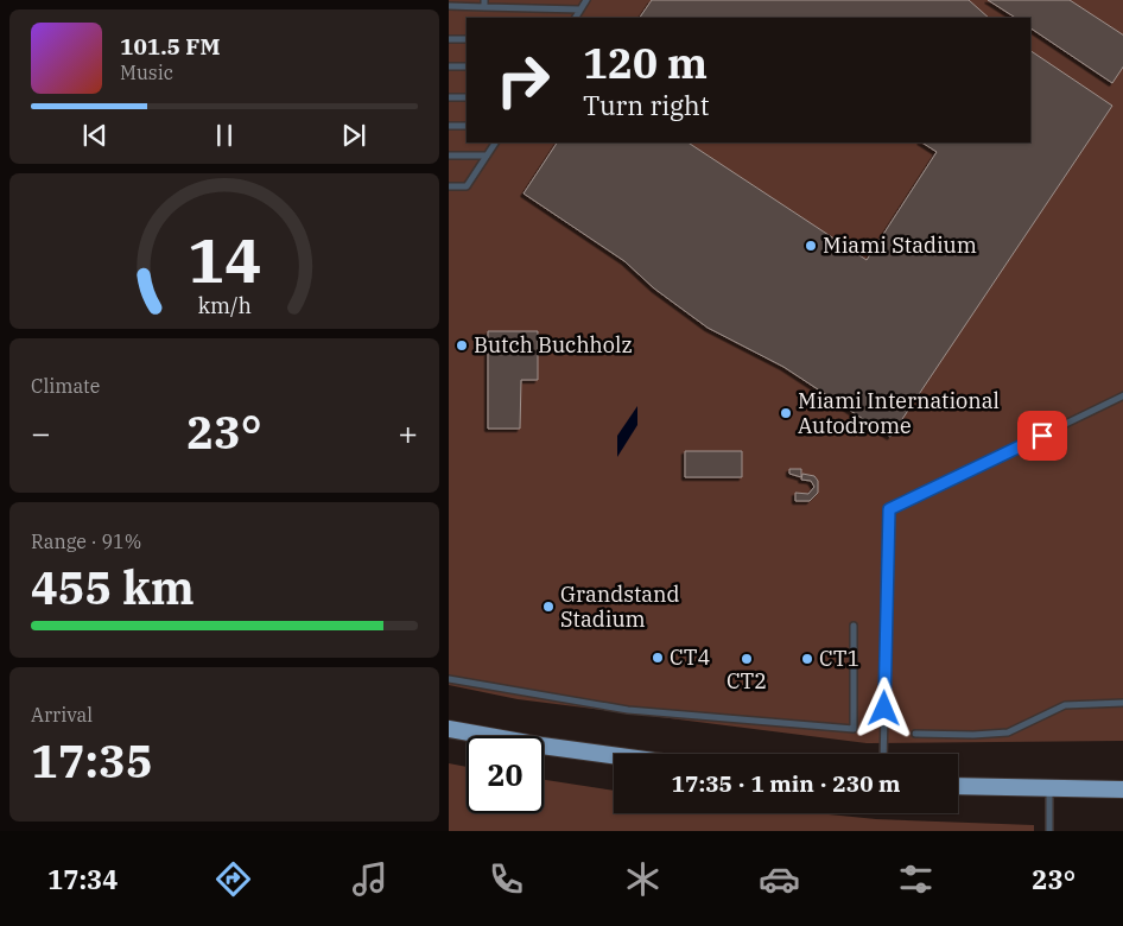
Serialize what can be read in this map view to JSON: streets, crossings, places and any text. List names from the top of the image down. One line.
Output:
{"places":["Miami Stadium","Butch Buchholz","Miami International Autodrome","Grandstand Stadium","CT4","CT2","CT1"],"page":{"turn":["120 m","Turn right"],"song":["101.5 FM","Music"],"tile":["Climate",["Range · 91%","455 km"],["Arrival","17:35"]],"heat":["−","23°","+"],"limit":"20","trip":"17:35 · 1 min · 230 m","tabs":["17:34","23°"],"gauge":["14","km/h"]}}
